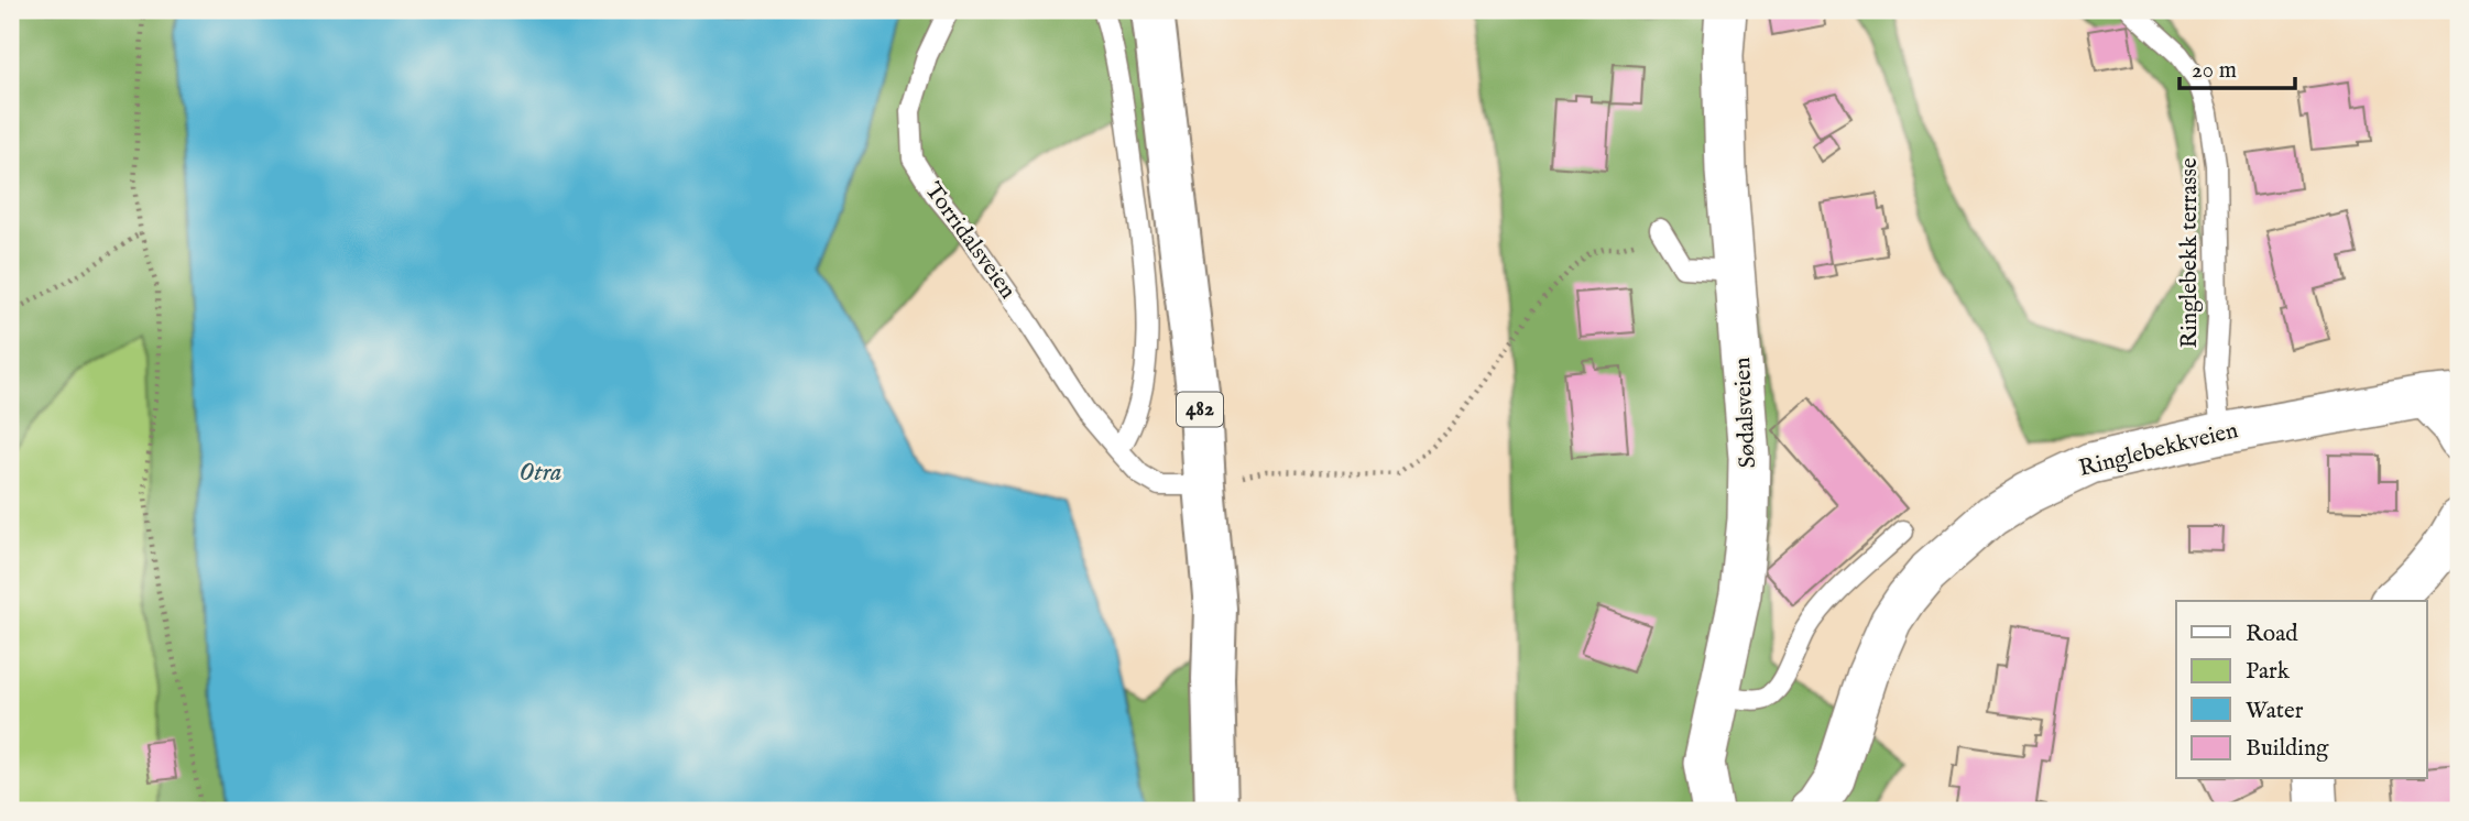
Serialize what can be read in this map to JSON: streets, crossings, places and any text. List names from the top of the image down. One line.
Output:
{"streets":{"main road":["482"],"street":["Sødalsveien","Ringlebekkveien"],"lane":["Torridalsveien","Ringlebekk terrasse"]},"crossings":[["Torridalsveien","482"],["Ringlebekk terrasse","Ringlebekkveien"]],"water":["Otra"],"legend":["Road","Park","Water","Building"],"scale_bar":"20 m"}
